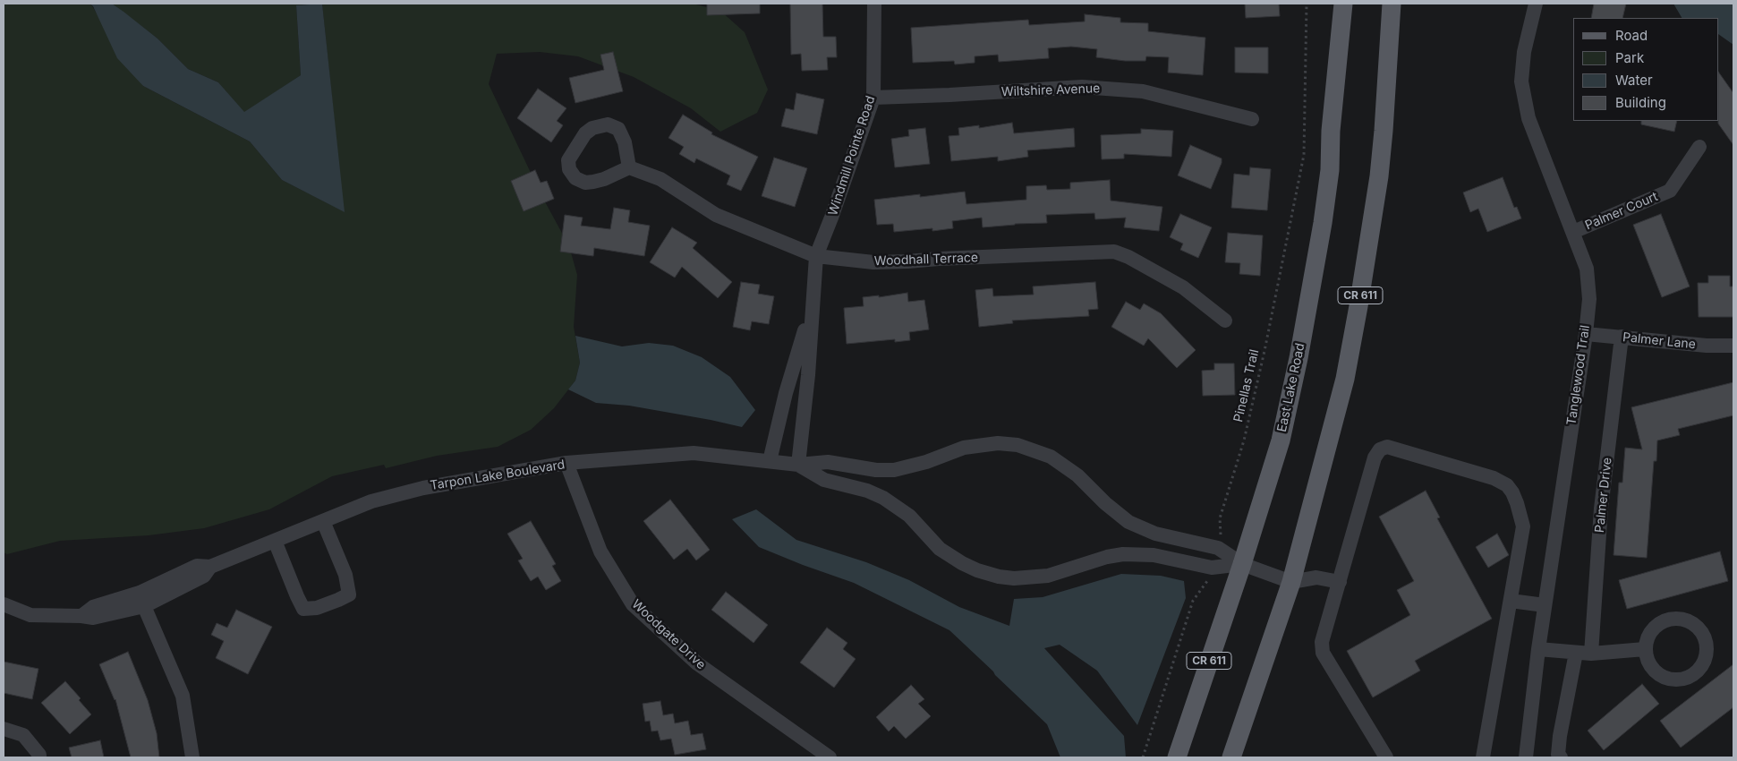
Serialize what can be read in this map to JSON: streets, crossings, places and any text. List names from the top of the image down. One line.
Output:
{"streets":{"main road":["CR 611","East Lake Road"],"street":["Wiltshire Avenue","Windmill Pointe Road","Palmer Court","Woodhall Terrace","Palmer Lane","Tanglewood Trail","Tarpon Lake Boulevard","Palmer Drive","Woodgate Drive"],"path":["Pinellas Trail"]},"crossings":[["Wiltshire Avenue","Windmill Pointe Road"],["Windmill Pointe Road","Woodhall Terrace"],["Windmill Pointe Road","Tarpon Lake Boulevard"],["Palmer Court","Tanglewood Trail"],["Palmer Lane","Tanglewood Trail"],["Palmer Lane","Palmer Drive"],["Pinellas Trail","Tarpon Lake Boulevard"],["East Lake Road","Tarpon Lake Boulevard"],["Tarpon Lake Boulevard","Woodgate Drive"]],"legend":["Road","Park","Water","Building"]}
